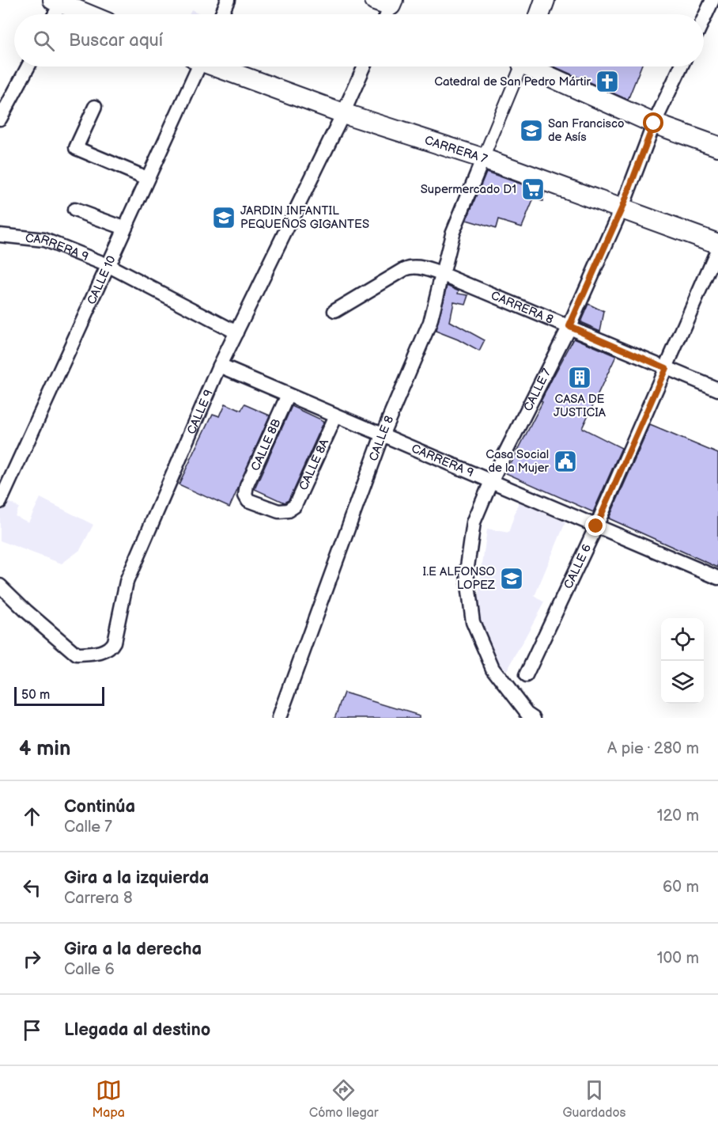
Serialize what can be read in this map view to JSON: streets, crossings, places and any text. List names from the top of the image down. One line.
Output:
{"streets":{"main road":["CARRERA 7"],"street":["CARRERA 9","CALLE 10","CARRERA 8","CALLE 7","CALLE 9","CALLE 8","CALLE 8B","CALLE 8A","CALLE 6"]},"crossings":[["CARRERA 7","CALLE 7"],["CARRERA 7","CALLE 9"],["CARRERA 7","CALLE 8"],["CARRERA 9","CALLE 10"],["CARRERA 9","CALLE 7"],["CARRERA 9","CALLE 9"],["CARRERA 9","CALLE 8"],["CARRERA 9","CALLE 8B"],["CARRERA 9","CALLE 8A"],["CARRERA 9","CALLE 6"],["CARRERA 8","CALLE 7"],["CARRERA 8","CALLE 8"],["CARRERA 8","CALLE 6"],["CALLE 8B","CALLE 8A"]],"places":{"church":["Catedral de San Pedro Mártir"],"school or university":["San Francisco de Asís","JARDIN INFANTIL PEQUEÑOS GIGANTES","I.E ALFONSO LOPEZ"],"supermarket":["Supermercado D1"],"building":["CASA DE JUSTICIA"],"public building":["Casa Social de la Mujer"]},"scale_bar":"50 m","page":{"search":"Buscar aquí","scale":"50 m","heading":["4 min","A pie · 280 m"],"list":[["Continúa","Calle 7","120 m"],["Gira a la izquierda","Carrera 8","60 m"],["Gira a la derecha","Calle 6","100 m"],"Llegada al destino"],"nav":["Mapa","Cómo llegar","Guardados"]}}
